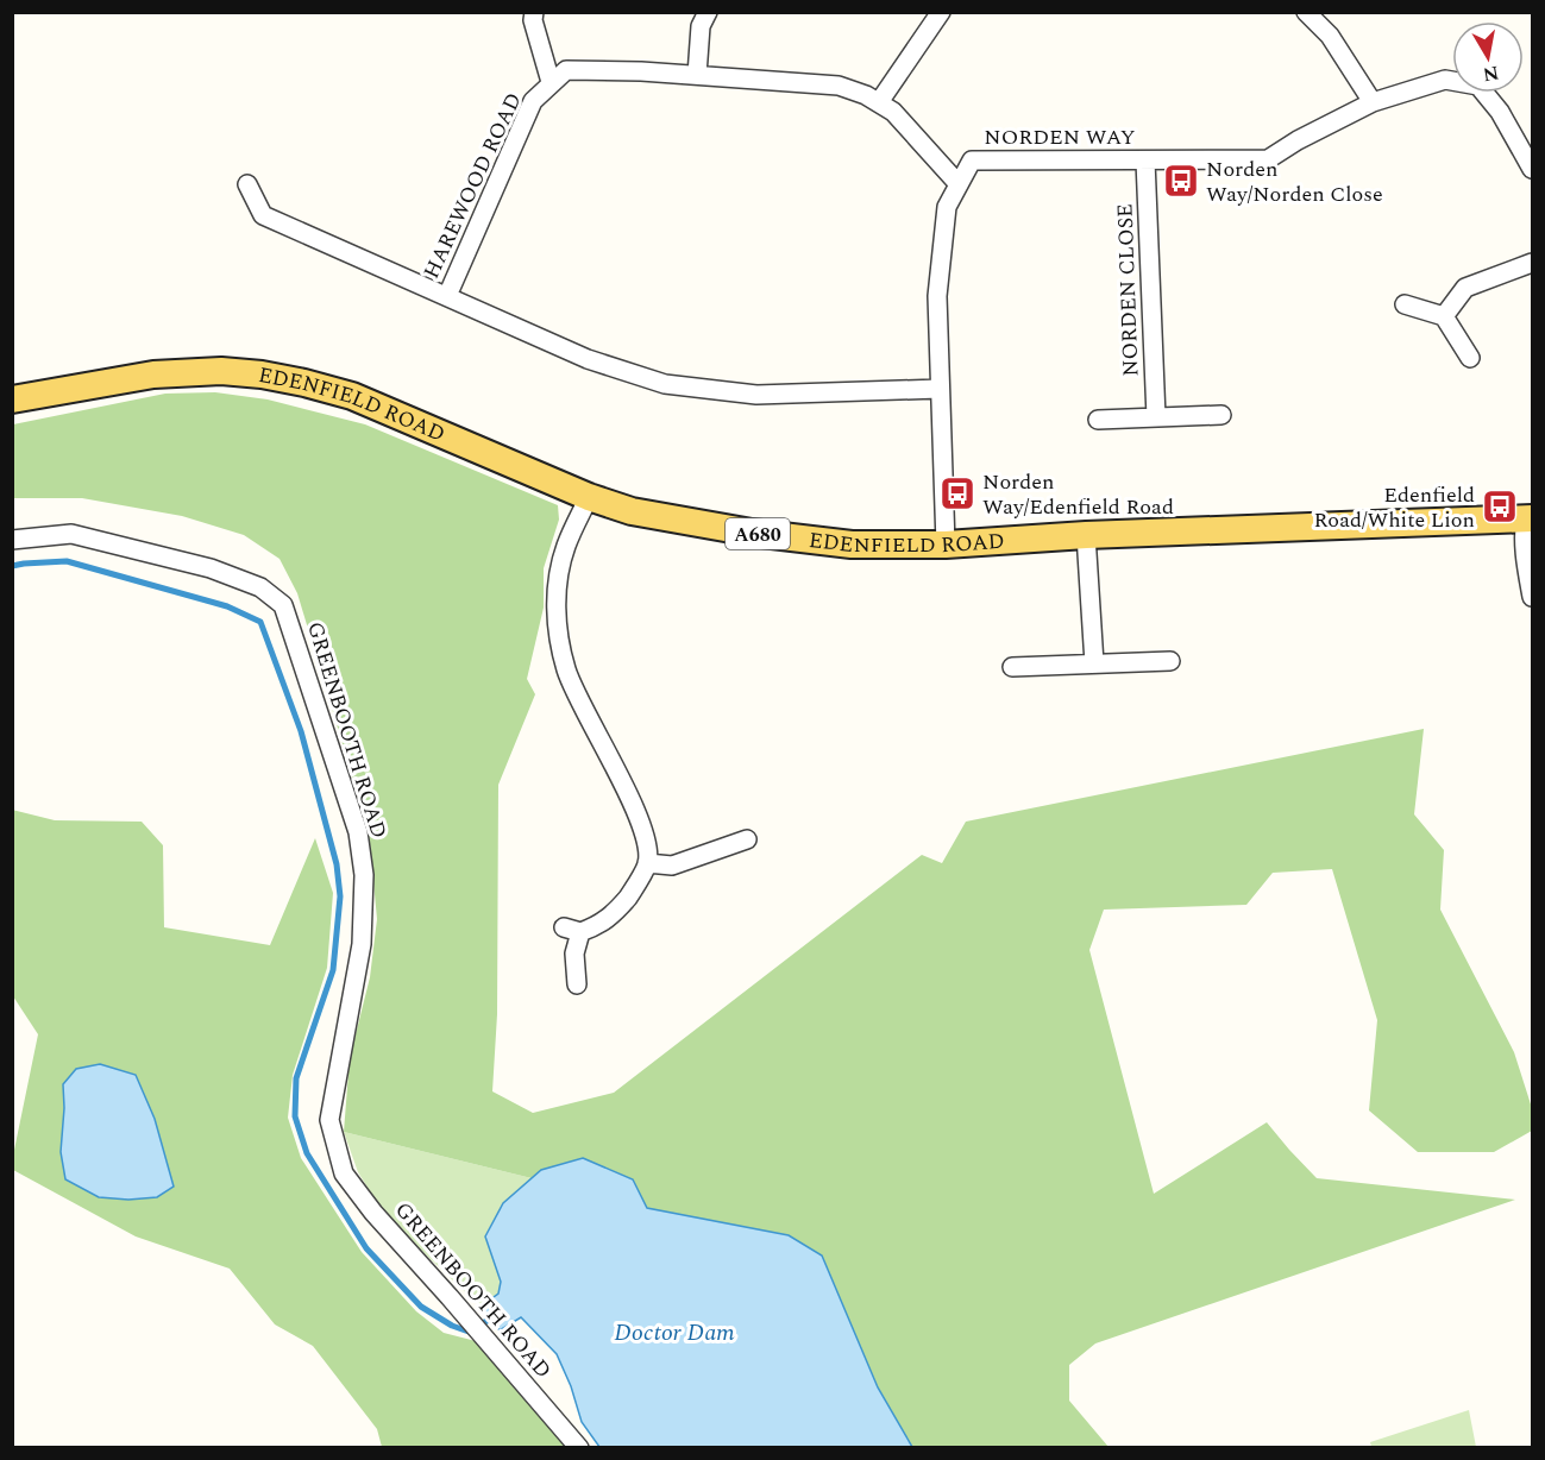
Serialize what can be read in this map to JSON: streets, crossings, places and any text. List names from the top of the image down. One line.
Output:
{"streets":{"main road":["EDENFIELD ROAD","A680"],"street":["NORDEN WAY","HAREWOOD ROAD","NORDEN CLOSE","GREENBOOTH ROAD"]},"crossings":[["NORDEN WAY","HAREWOOD ROAD"],["NORDEN WAY","NORDEN CLOSE"],["NORDEN WAY","EDENFIELD ROAD"]],"water":["Doctor Dam"],"places":{"bus stop":["Norden Way/Norden Close","Norden Way/Edenfield Road","Edenfield Road/White Lion"]},"north":"bottom"}
